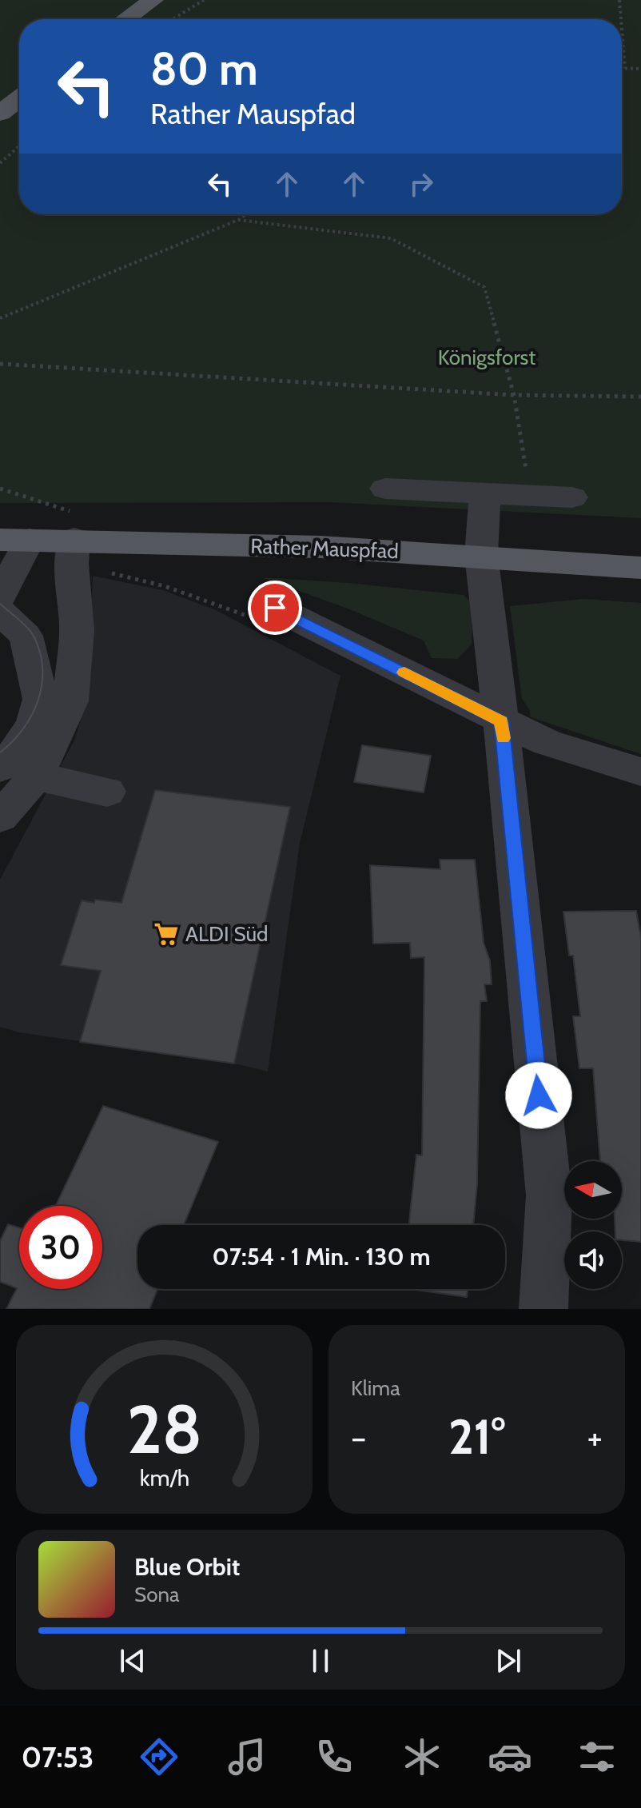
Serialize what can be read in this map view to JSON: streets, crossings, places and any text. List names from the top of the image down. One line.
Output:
{"streets":{"main road":["Rather Mauspfad"]},"parks":["Königsforst"],"places":{"supermarket":["ALDI Süd"]},"north":"left","page":{"turn":["80 m","Rather Mauspfad"],"limit":"30","trip":"07:54 · 1 Min. · 130 m","tile":"Klima","heat":["−","21°","+"],"song":["Blue Orbit","Sona"],"tabs":"07:53","gauge":["28","km/h"]}}
